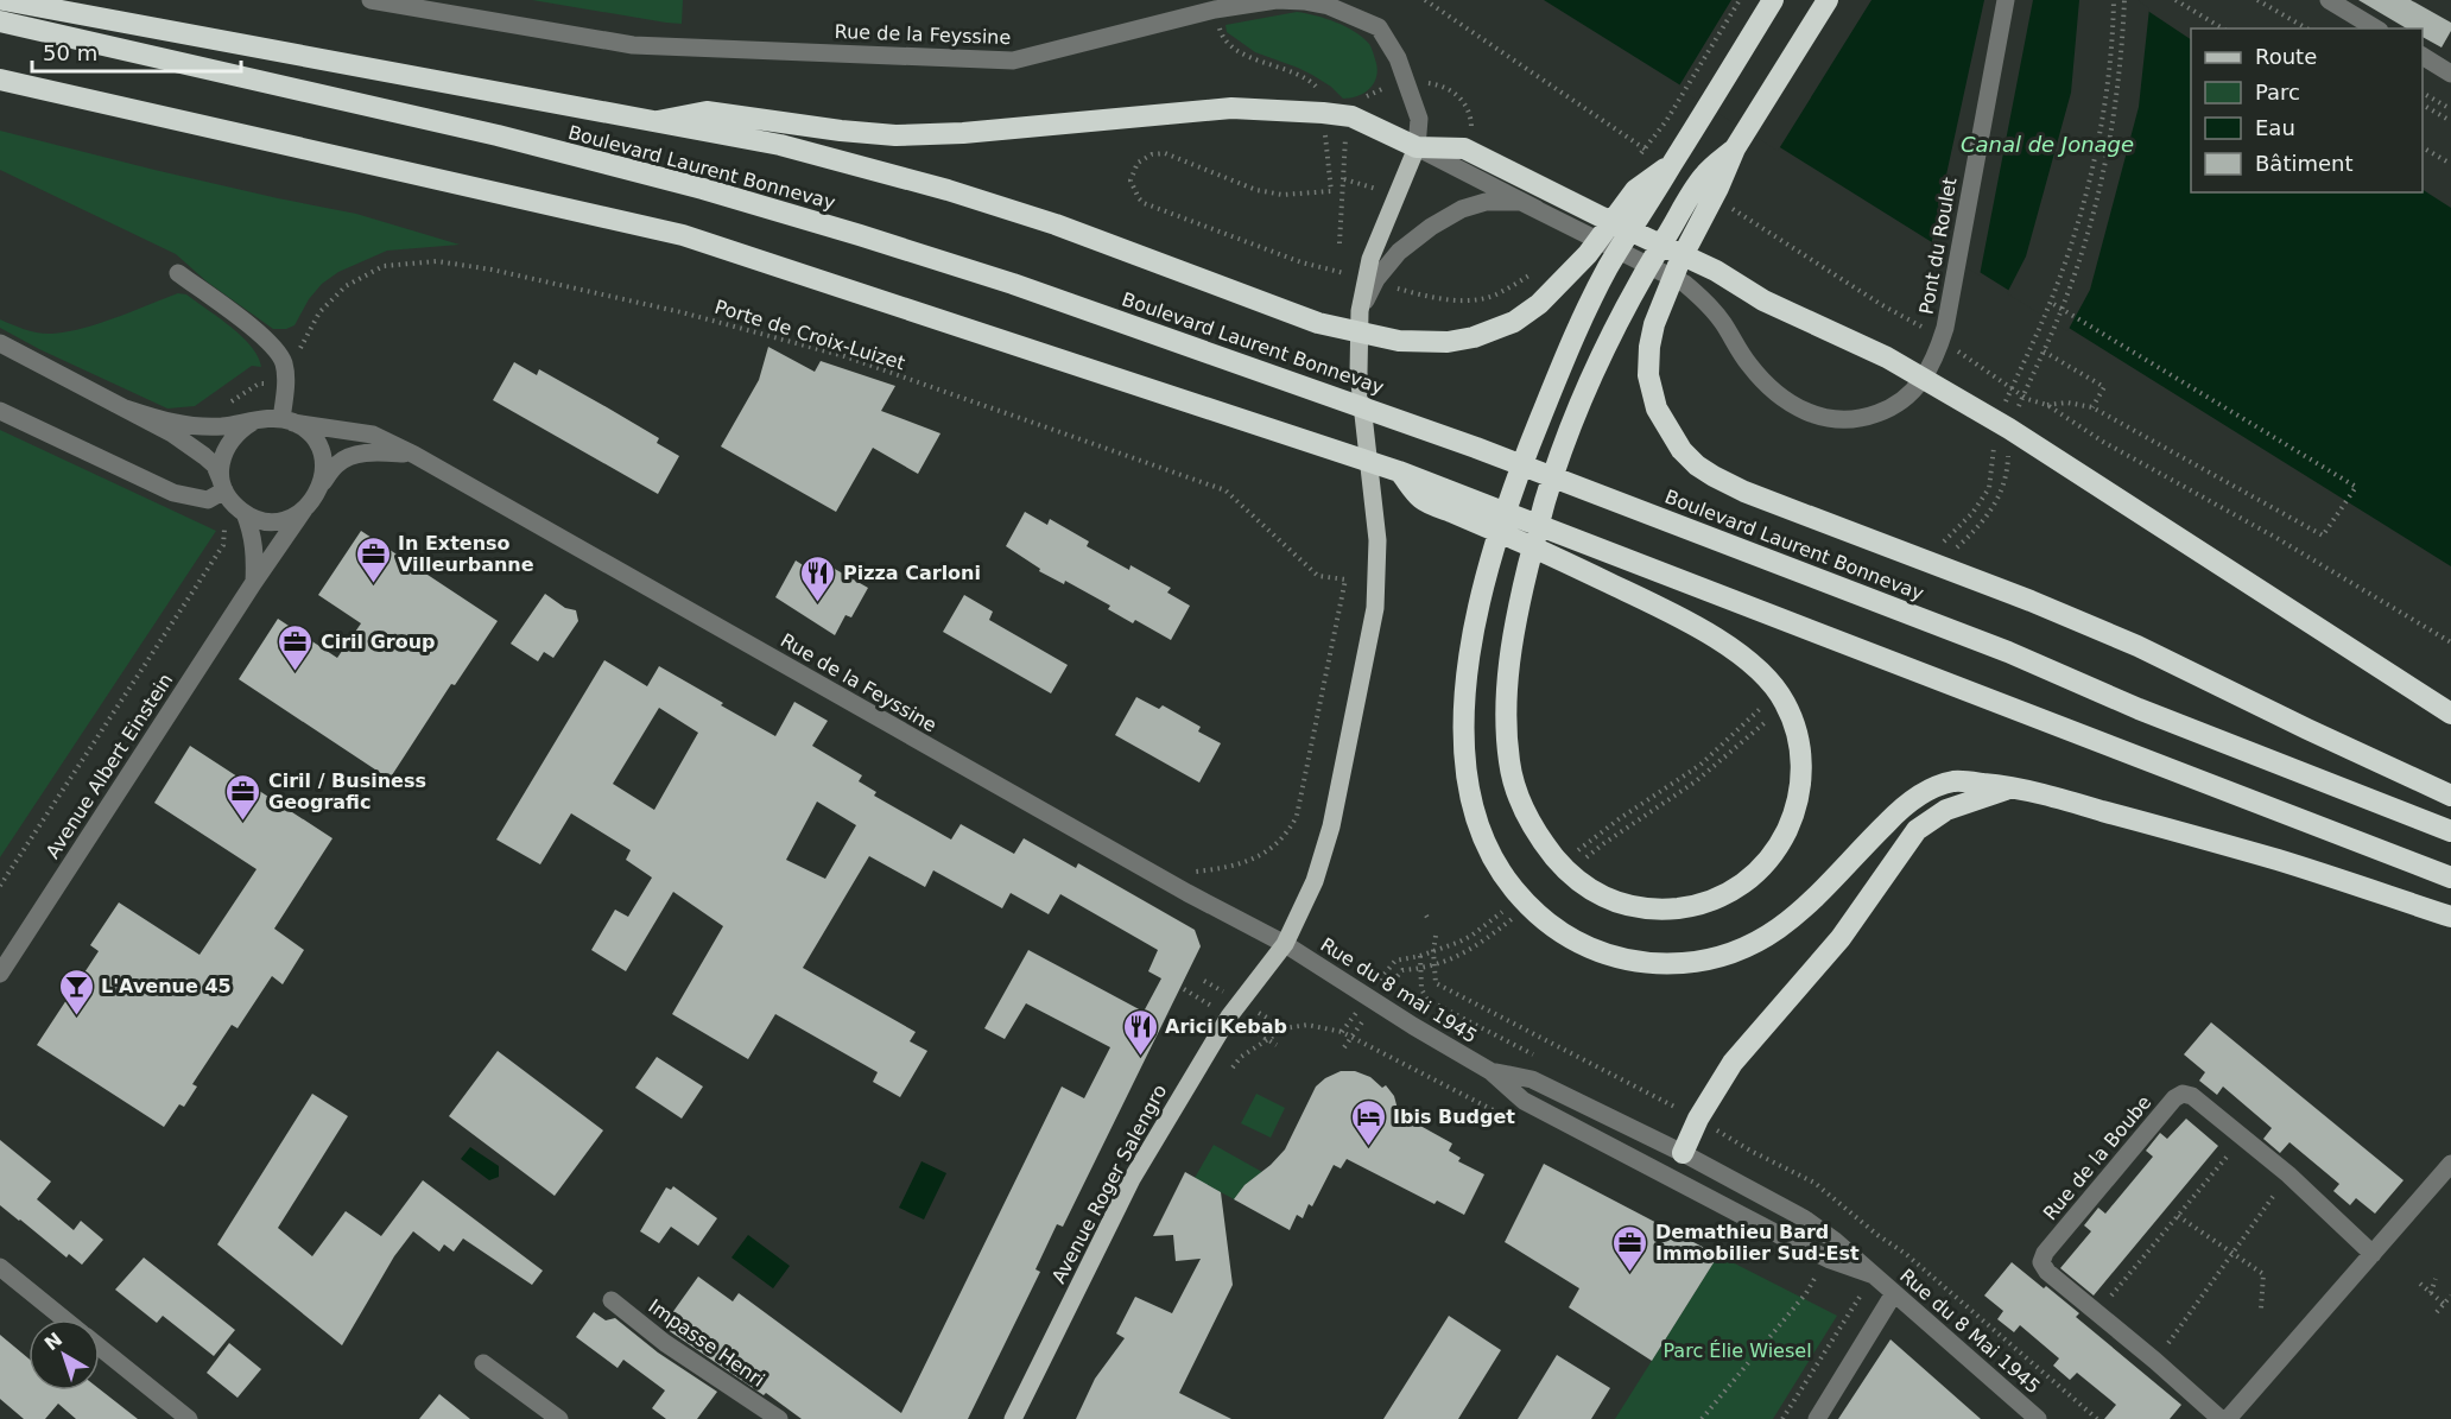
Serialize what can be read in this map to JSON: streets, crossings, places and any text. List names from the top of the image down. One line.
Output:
{"streets":{"highway":["Boulevard Laurent Bonnevay"],"main road":["Avenue Roger Salengro"],"street":["Rue de la Feyssine","Pont du Roulet","Avenue Albert Einstein","Rue du 8 mai 1945","Rue de la Boube","Rue du 8 Mai 1945","Impasse Henri"],"path":["Porte de Croix-Luizet"]},"crossings":[["Rue de la Feyssine","Avenue Albert Einstein"],["Rue de la Feyssine","Rue du 8 mai 1945"],["Rue de la Feyssine","Avenue Roger Salengro"],["Rue du 8 mai 1945","Avenue Roger Salengro"],["Rue du 8 mai 1945","Rue du 8 Mai 1945"]],"water":["Canal de Jonage"],"parks":["Parc Élie Wiesel"],"places":{"office":["In Extenso Villeurbanne","Ciril Group","Ciril / Business Geografic","Demathieu Bard Immobilier Sud-Est"],"restaurant":["Pizza Carloni","Arici Kebab"],"bar":["L'Avenue 45"],"hotel":["Ibis Budget"]},"legend":["Route","Parc","Eau","Bâtiment"],"scale_bar":"50 m","north":"top left"}
